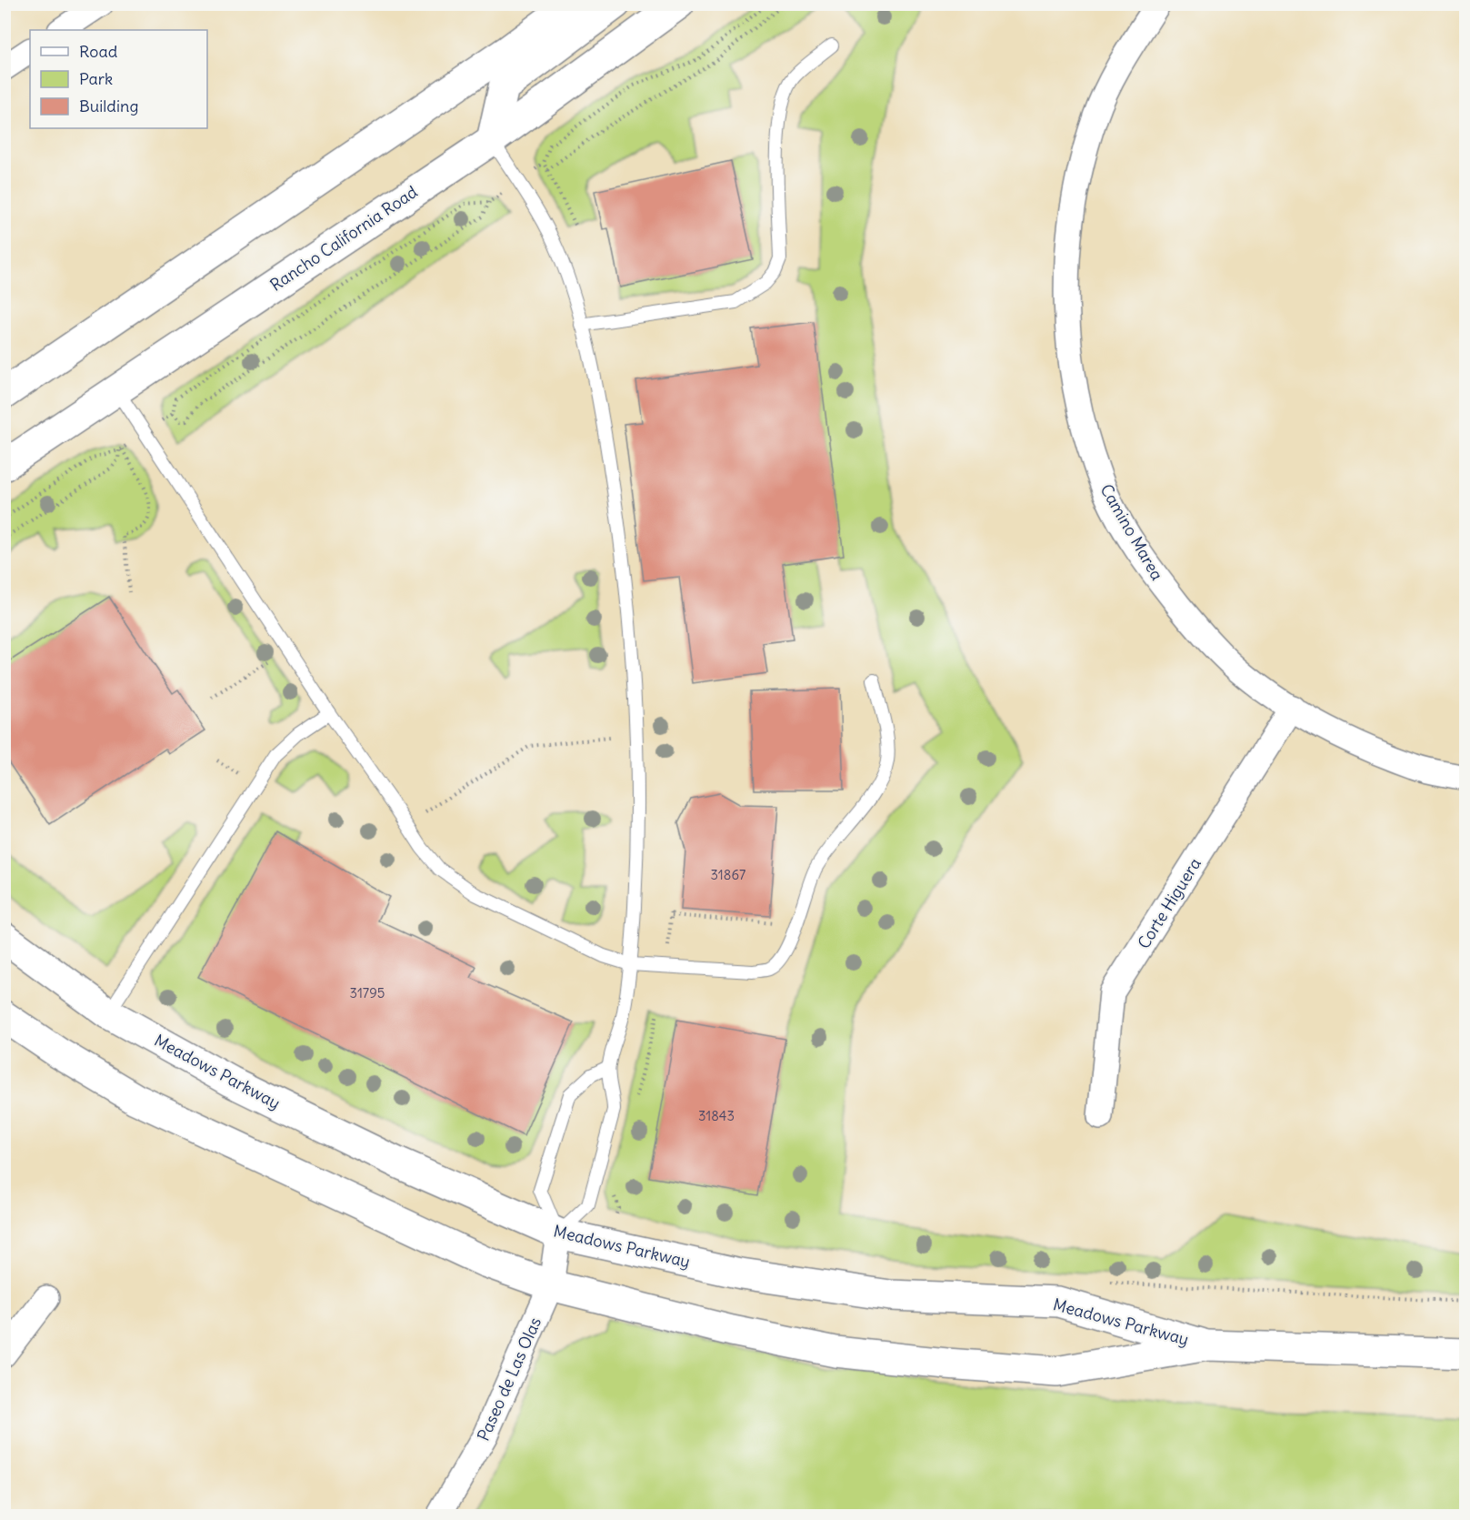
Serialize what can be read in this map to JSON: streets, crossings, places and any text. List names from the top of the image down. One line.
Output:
{"streets":{"main road":["Rancho California Road","Meadows Parkway"],"street":["Camino Marea","Corte Higuera","Paseo de Las Olas"]},"crossings":[["Camino Marea","Corte Higuera"],["Meadows Parkway","Paseo de Las Olas"]],"house_numbers":["31867","31795","31843"],"legend":["Road","Park","Building"]}
